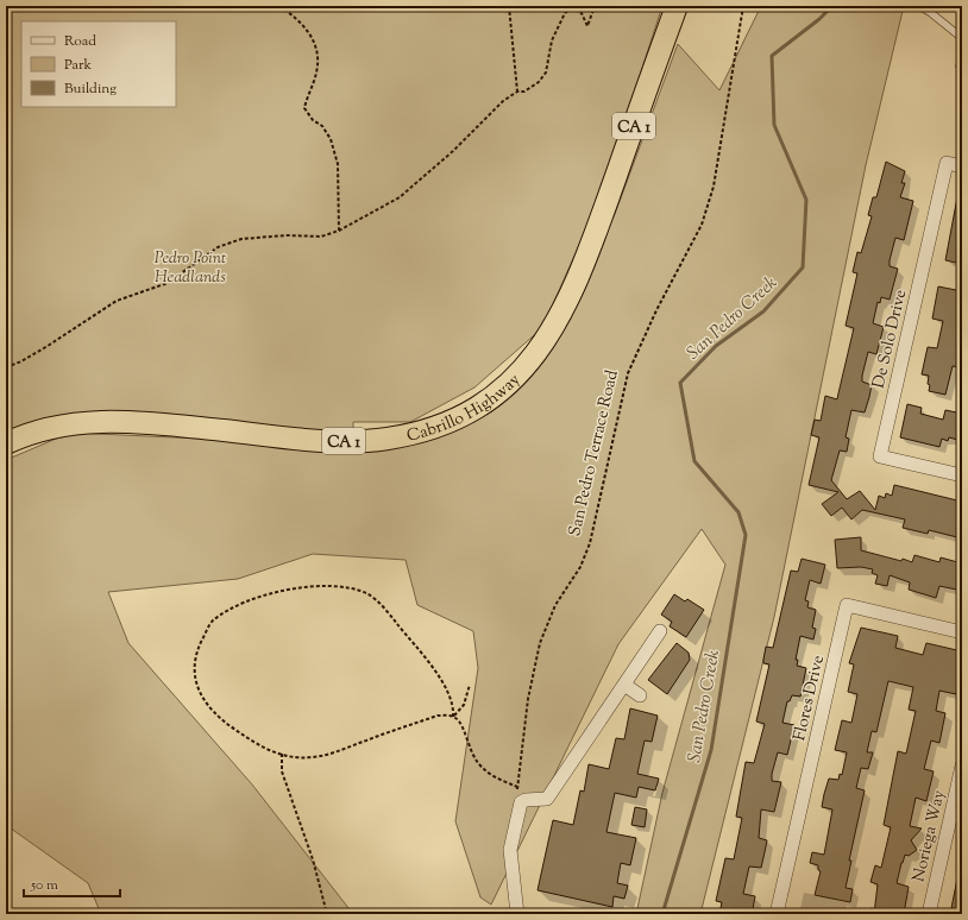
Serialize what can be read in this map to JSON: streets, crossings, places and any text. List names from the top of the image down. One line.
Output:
{"streets":{"highway":["CA 1","Cabrillo Highway"],"street":["De Solo Drive","Flores Drive","Noriega Way"],"path":["San Pedro Terrace Road"]},"water":["San Pedro Creek"],"parks":["Pedro Point Headlands"],"legend":["Road","Park","Building"],"scale_bar":"50 m"}
